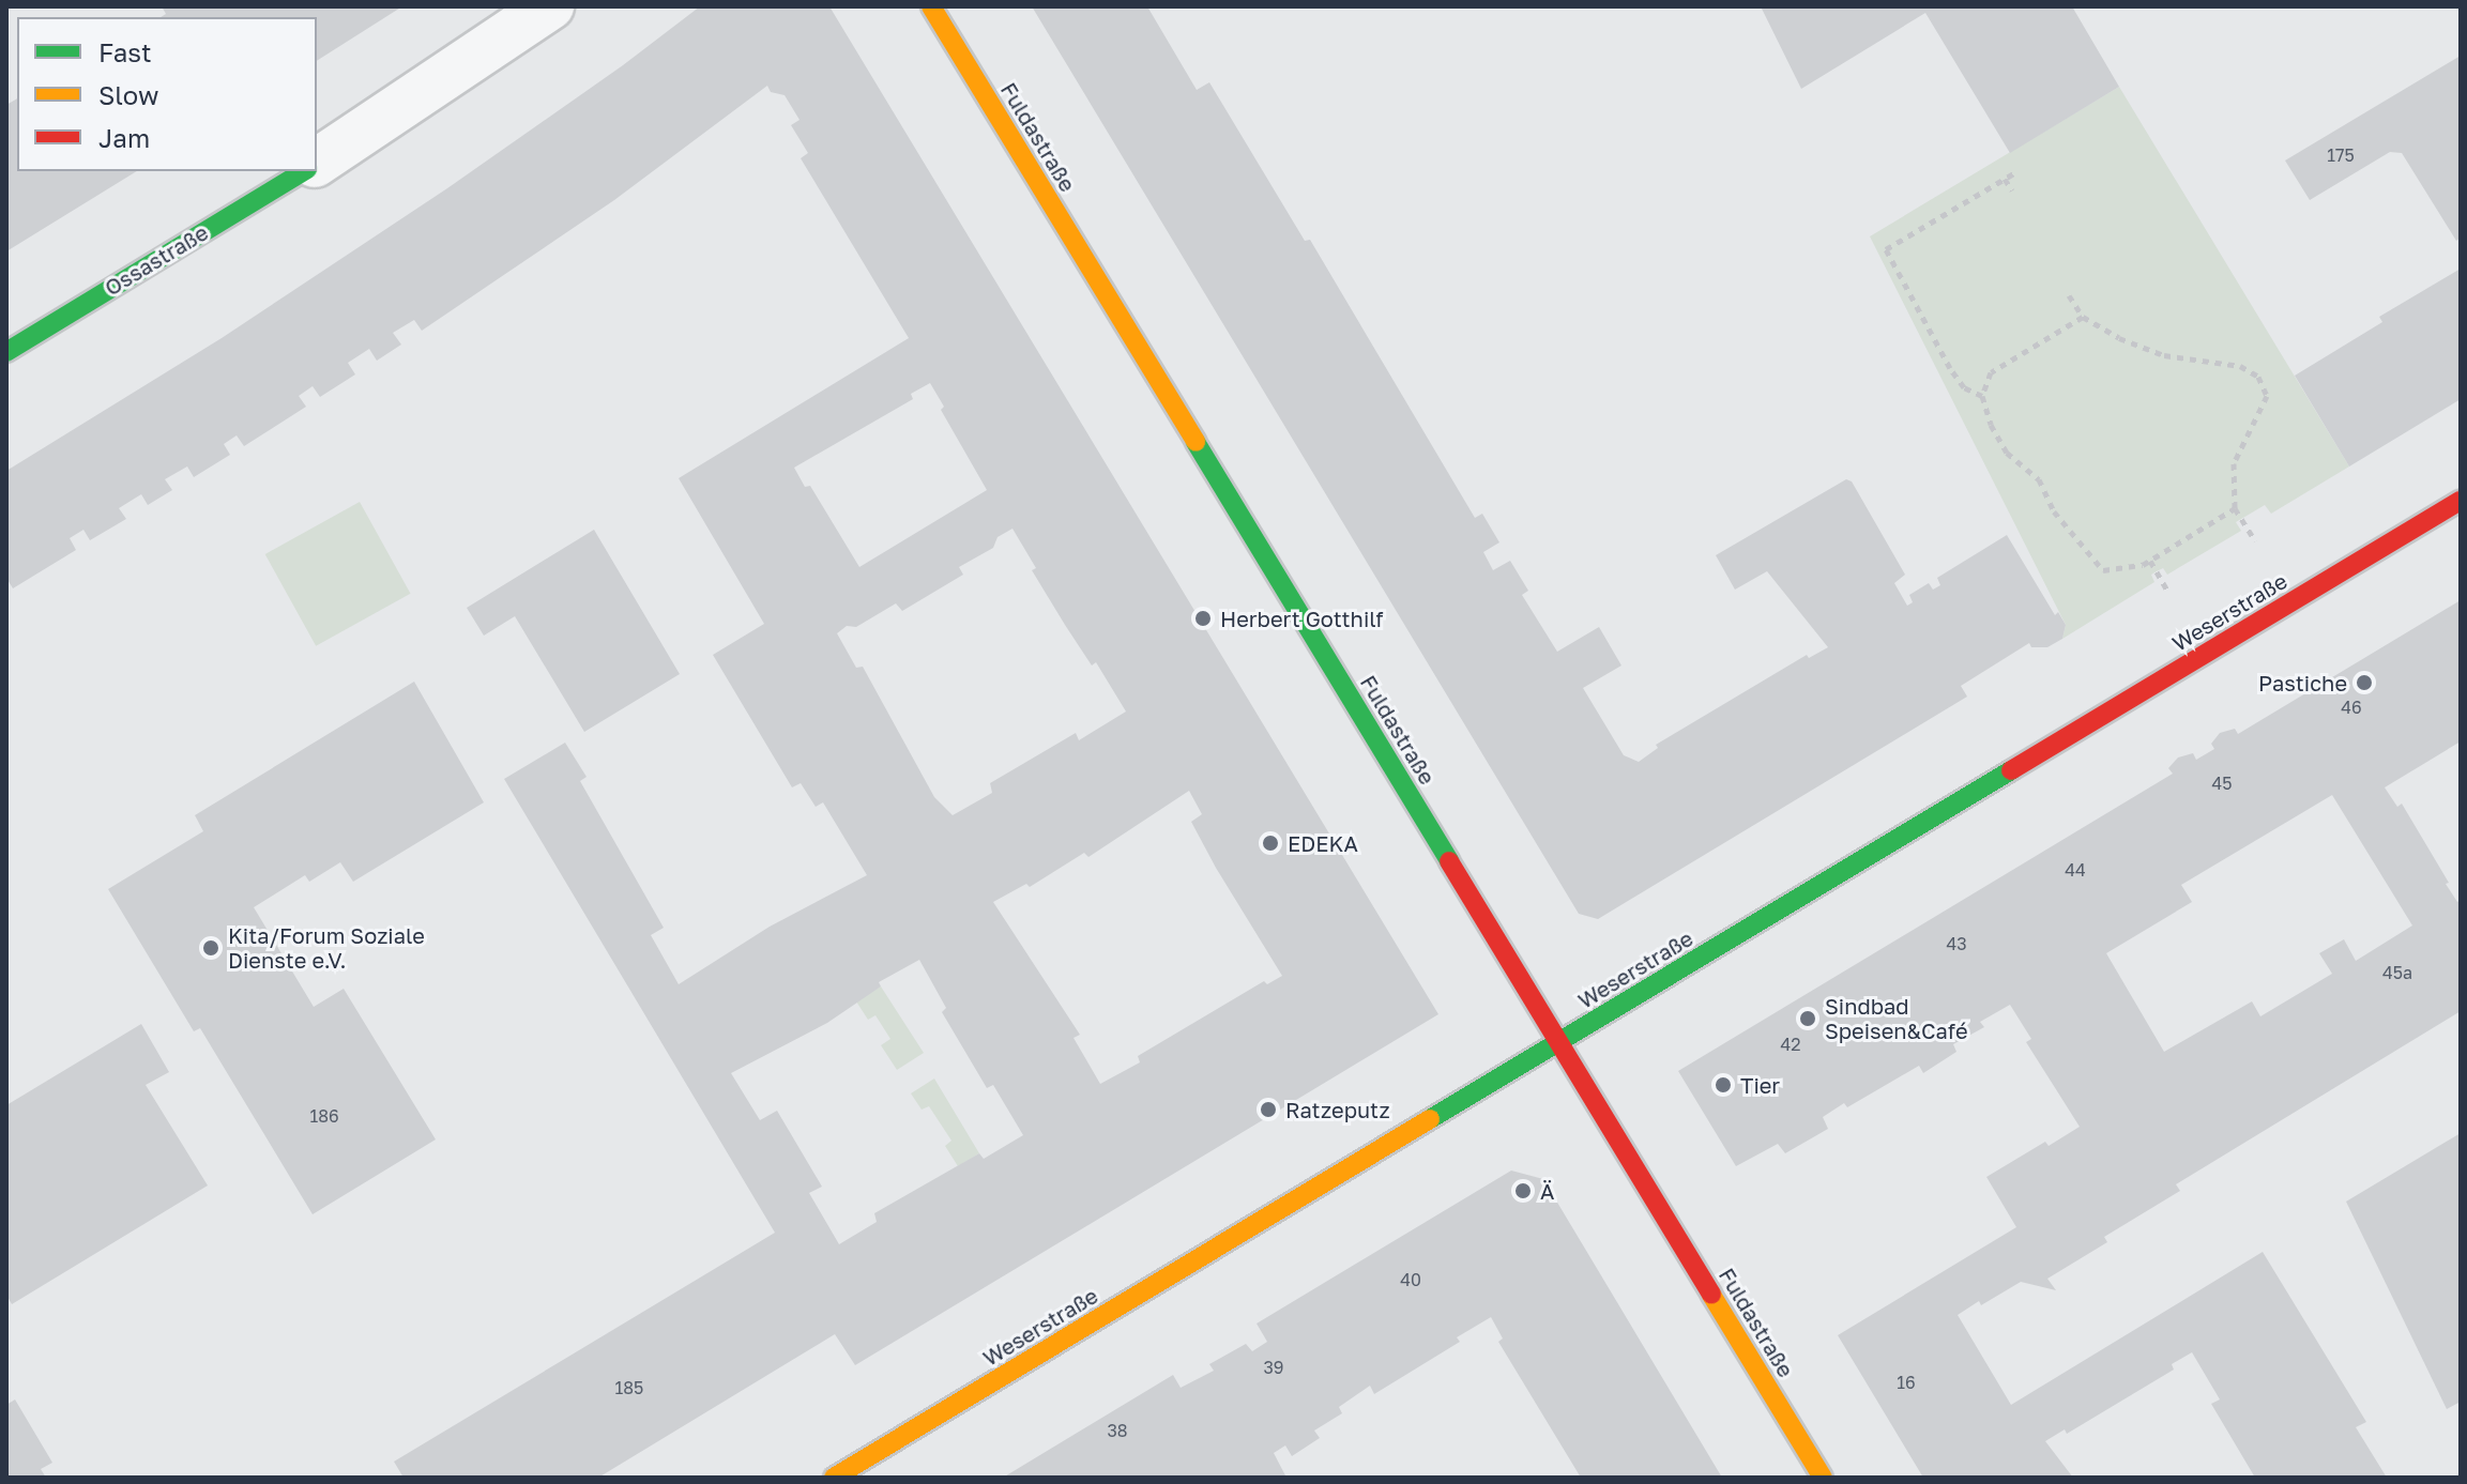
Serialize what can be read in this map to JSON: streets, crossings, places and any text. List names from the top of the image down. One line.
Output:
{"streets":{"street":["Fuldastraße","Ossastraße","Weserstraße"]},"crossings":[["Fuldastraße","Weserstraße"]],"places":["Herbert Gotthilf","Pastiche","EDEKA","Kita/Forum Soziale Dienste e.V.","Sindbad Speisen&Café","Tier","Ratzeputz","Ä"],"house_numbers":["175","46","45","44","43","45a","42","186","40","39","16","185","38"],"legend":["Fast","Slow","Jam"]}
